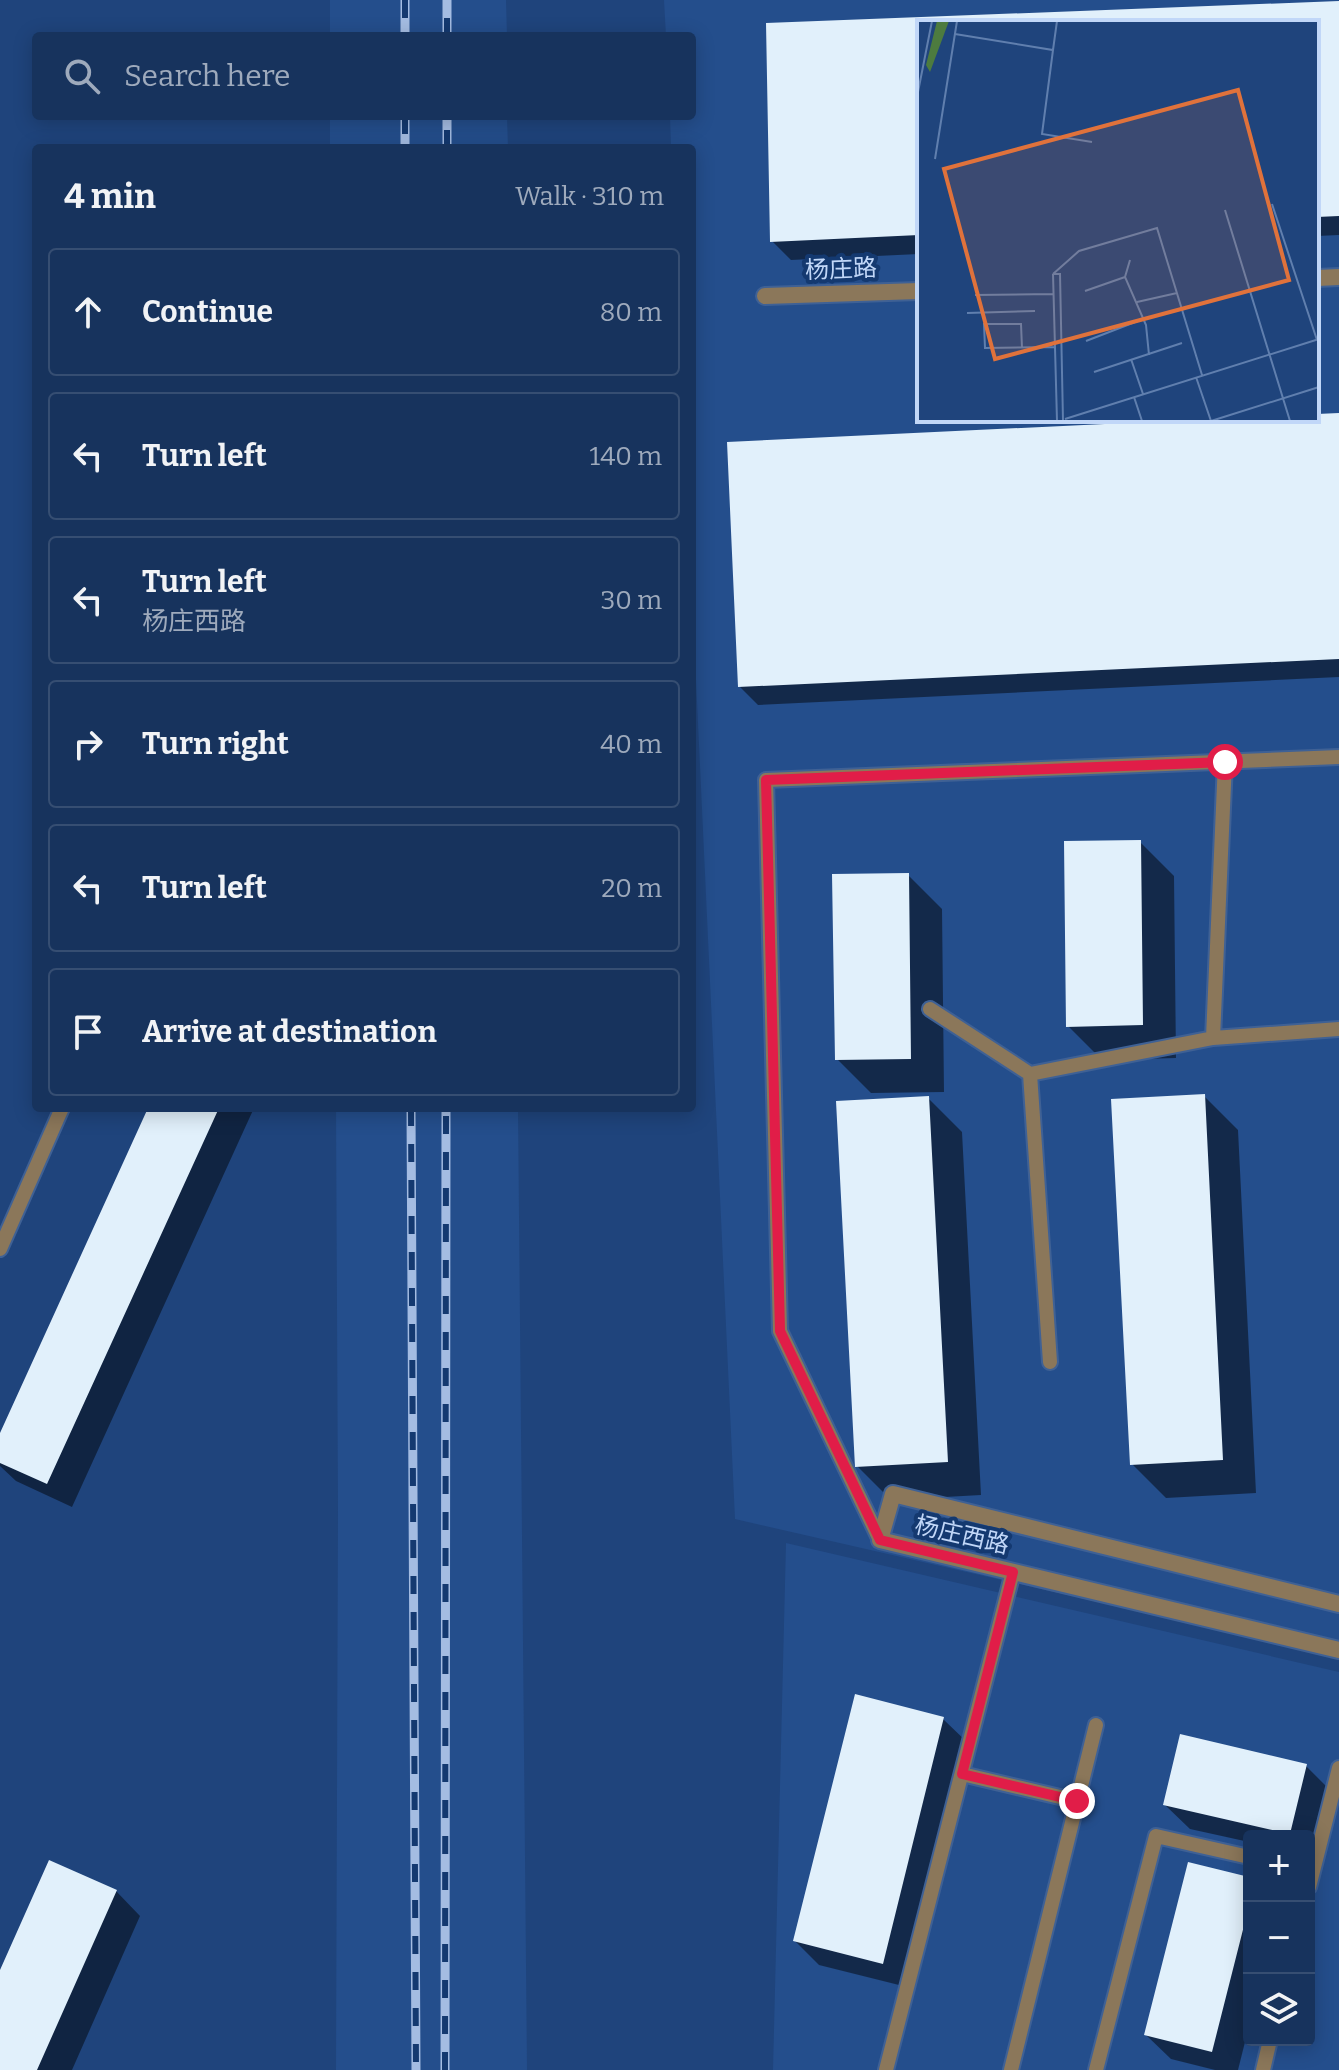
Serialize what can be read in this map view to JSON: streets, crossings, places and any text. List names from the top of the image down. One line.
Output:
{"streets":{"street":["杨庄路","杨庄西路"]},"page":{"search":"Search here","heading":["4 min","Walk · 310 m"],"list":[["Continue","80 m"],["Turn left","140 m"],["Turn left","杨庄西路","30 m"],["Turn right","40 m"],["Turn left","20 m"],"Arrive at destination"],"map_buttons":["+","−"]}}
